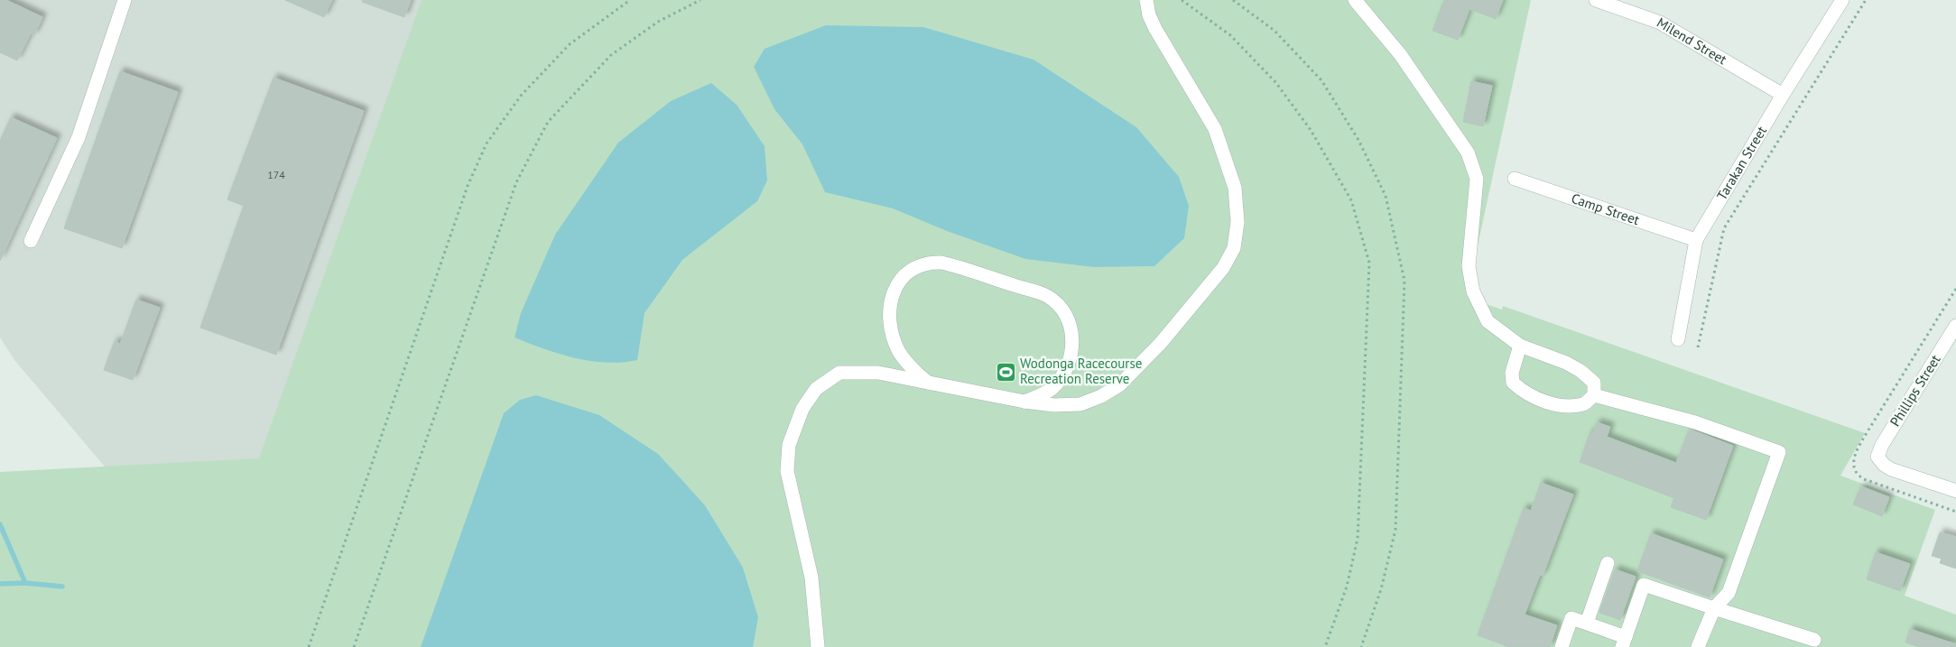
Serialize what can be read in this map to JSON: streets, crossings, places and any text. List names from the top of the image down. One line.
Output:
{"streets":{"street":["Milend Street","Tarakan Street","Camp Street","Phillips Street"]},"crossings":[["Milend Street","Tarakan Street"],["Tarakan Street","Camp Street"]],"places":{"sports":["Wodonga Racecourse Recreation Reserve"]},"house_numbers":["174"]}
